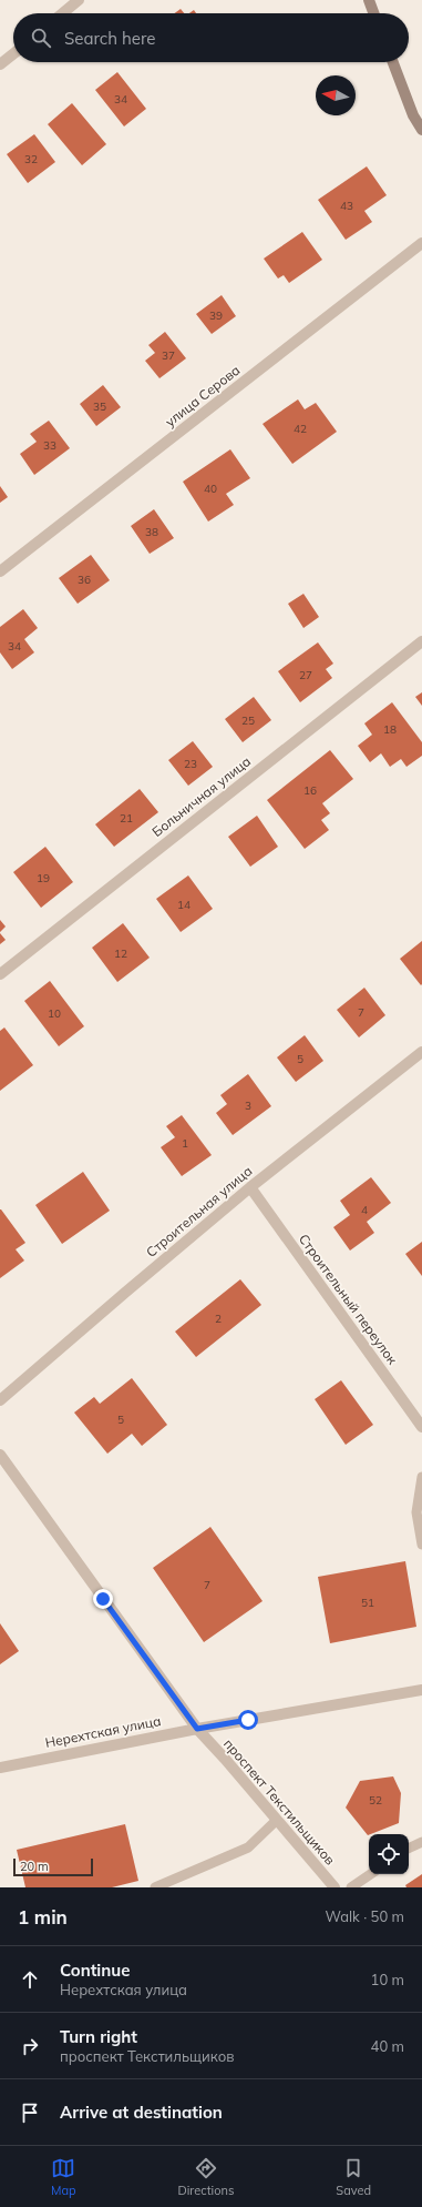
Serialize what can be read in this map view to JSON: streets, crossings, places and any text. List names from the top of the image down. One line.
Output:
{"streets":{"street":["улица Серова","Больничная улица","Строительная улица","Строительный переулок","Нерехтская улица","проспект Текстильщиков"]},"crossings":[["Строительная улица","Строительный переулок"],["Нерехтская улица","проспект Текстильщиков"]],"house_numbers":["34","32","43","39","37","35","42","33","40","38","36","34","27","25","18","23","16","21","19","14","12","7","10","5","3","1","4","2","5","7","51","52"],"scale_bar":"20 m","north":"left","page":{"search":"Search here","scale":"20 m","heading":["1 min","Walk · 50 m"],"list":[["Continue","Нерехтская улица","10 m"],["Turn right","проспект Текстильщиков","40 m"],"Arrive at destination"],"nav":["Map","Directions","Saved"]}}
